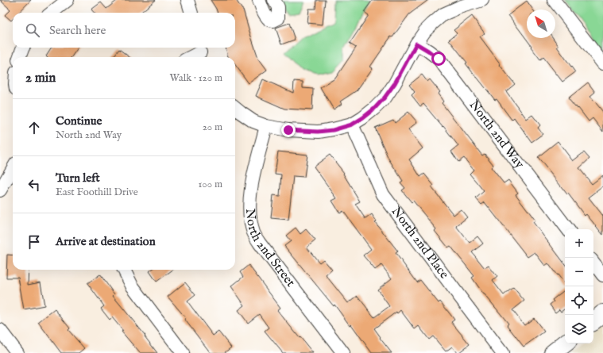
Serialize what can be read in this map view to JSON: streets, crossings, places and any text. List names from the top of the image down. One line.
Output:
{"streets":{"street":["North 2nd Way","North 2nd Place","North 2nd Street"]},"north":"top left","page":{"search":"Search here","heading":["2 min","Walk · 120 m"],"list":[["Continue","North 2nd Way","20 m"],["Turn left","East Foothill Drive","100 m"],"Arrive at destination"],"map_buttons":["+","−"]}}
